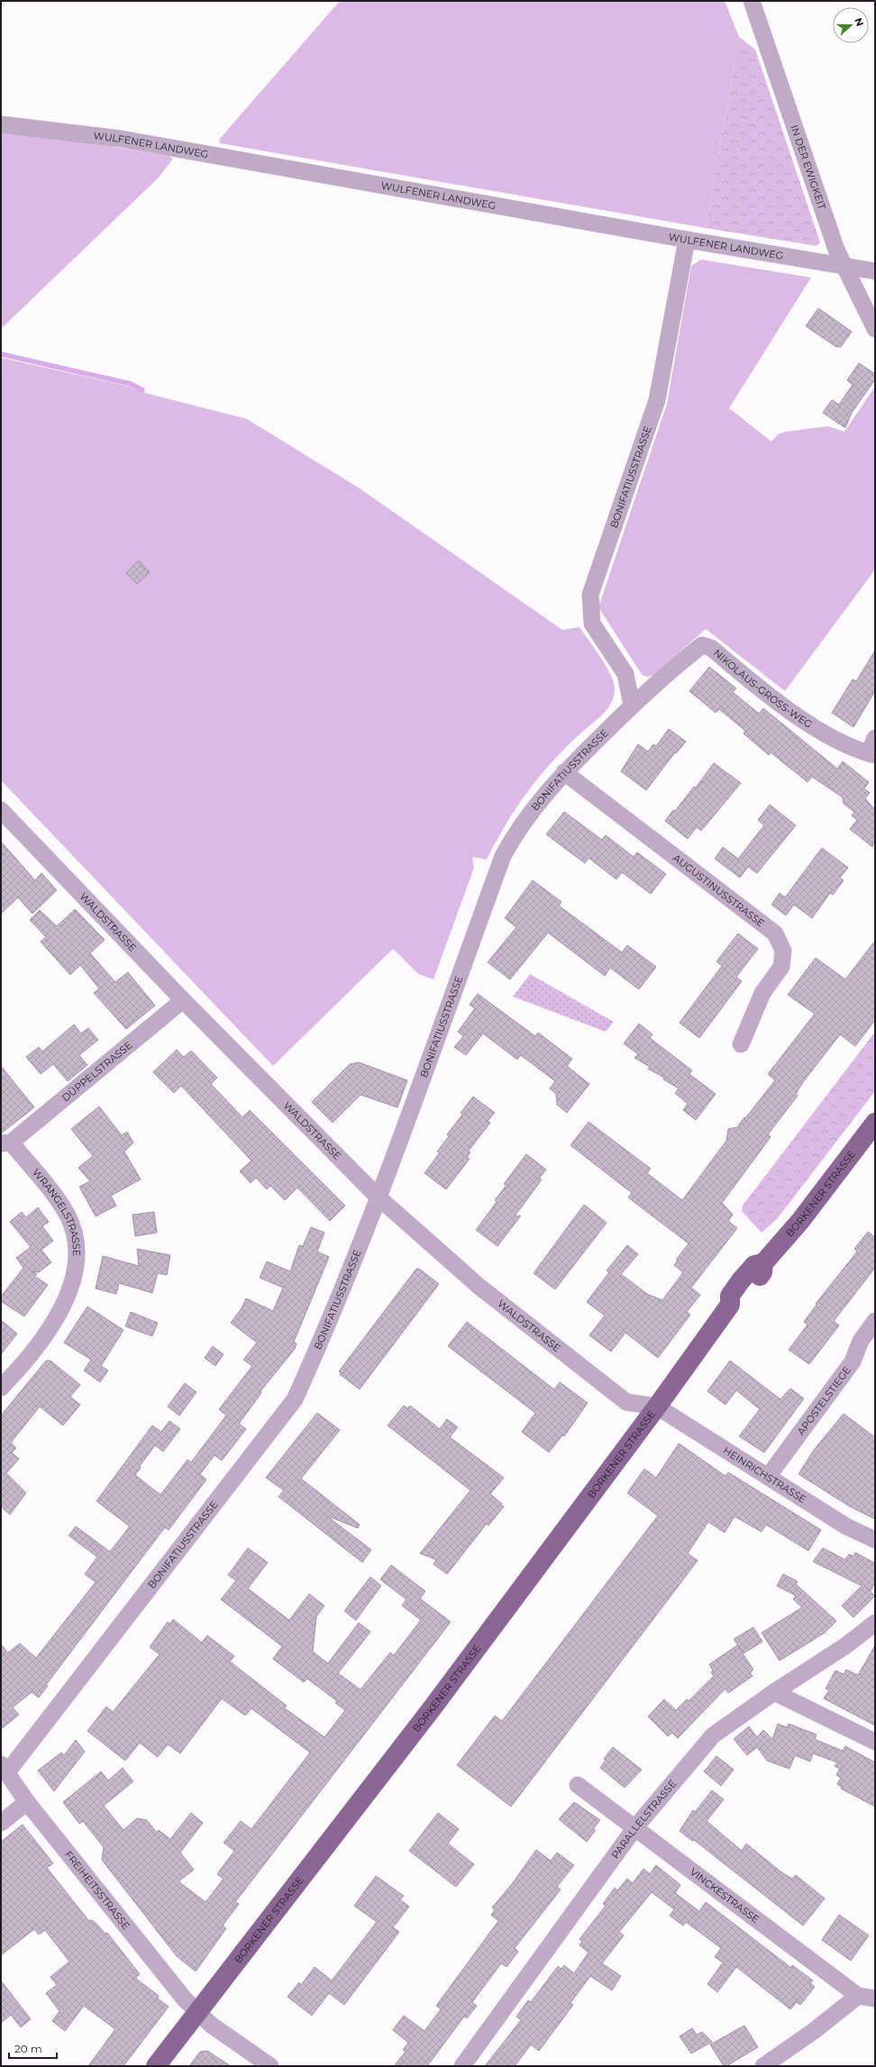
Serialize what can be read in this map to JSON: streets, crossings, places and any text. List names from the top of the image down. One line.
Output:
{"streets":{"main road":["BORKENER STRASSE"],"street":["WULFENER LANDWEG","IN DER EWIGKEIT","BONIFATIUSSTRASSE","NIKOLAUS-GROSS-WEG","AUGUSTINUSSTRASSE","WALDSTRASSE","DÜPPELSTRASSE","WRANGELSTRASSE","APOSTELSTIEGE","HEINRICHSTRASSE","PARALLELSTRASSE","FREIHEITSSTRASSE","VINCKESTRASSE"]},"crossings":[["WULFENER LANDWEG","IN DER EWIGKEIT"],["WULFENER LANDWEG","BONIFATIUSSTRASSE"],["BONIFATIUSSTRASSE","NIKOLAUS-GROSS-WEG"],["BONIFATIUSSTRASSE","AUGUSTINUSSTRASSE"],["BONIFATIUSSTRASSE","WALDSTRASSE"],["BONIFATIUSSTRASSE","FREIHEITSSTRASSE"],["WALDSTRASSE","DÜPPELSTRASSE"],["WALDSTRASSE","BORKENER STRASSE"],["WALDSTRASSE","HEINRICHSTRASSE"],["DÜPPELSTRASSE","WRANGELSTRASSE"],["BORKENER STRASSE","HEINRICHSTRASSE"],["BORKENER STRASSE","FREIHEITSSTRASSE"],["APOSTELSTIEGE","HEINRICHSTRASSE"],["PARALLELSTRASSE","VINCKESTRASSE"]],"scale_bar":"20 m","north":"right"}
